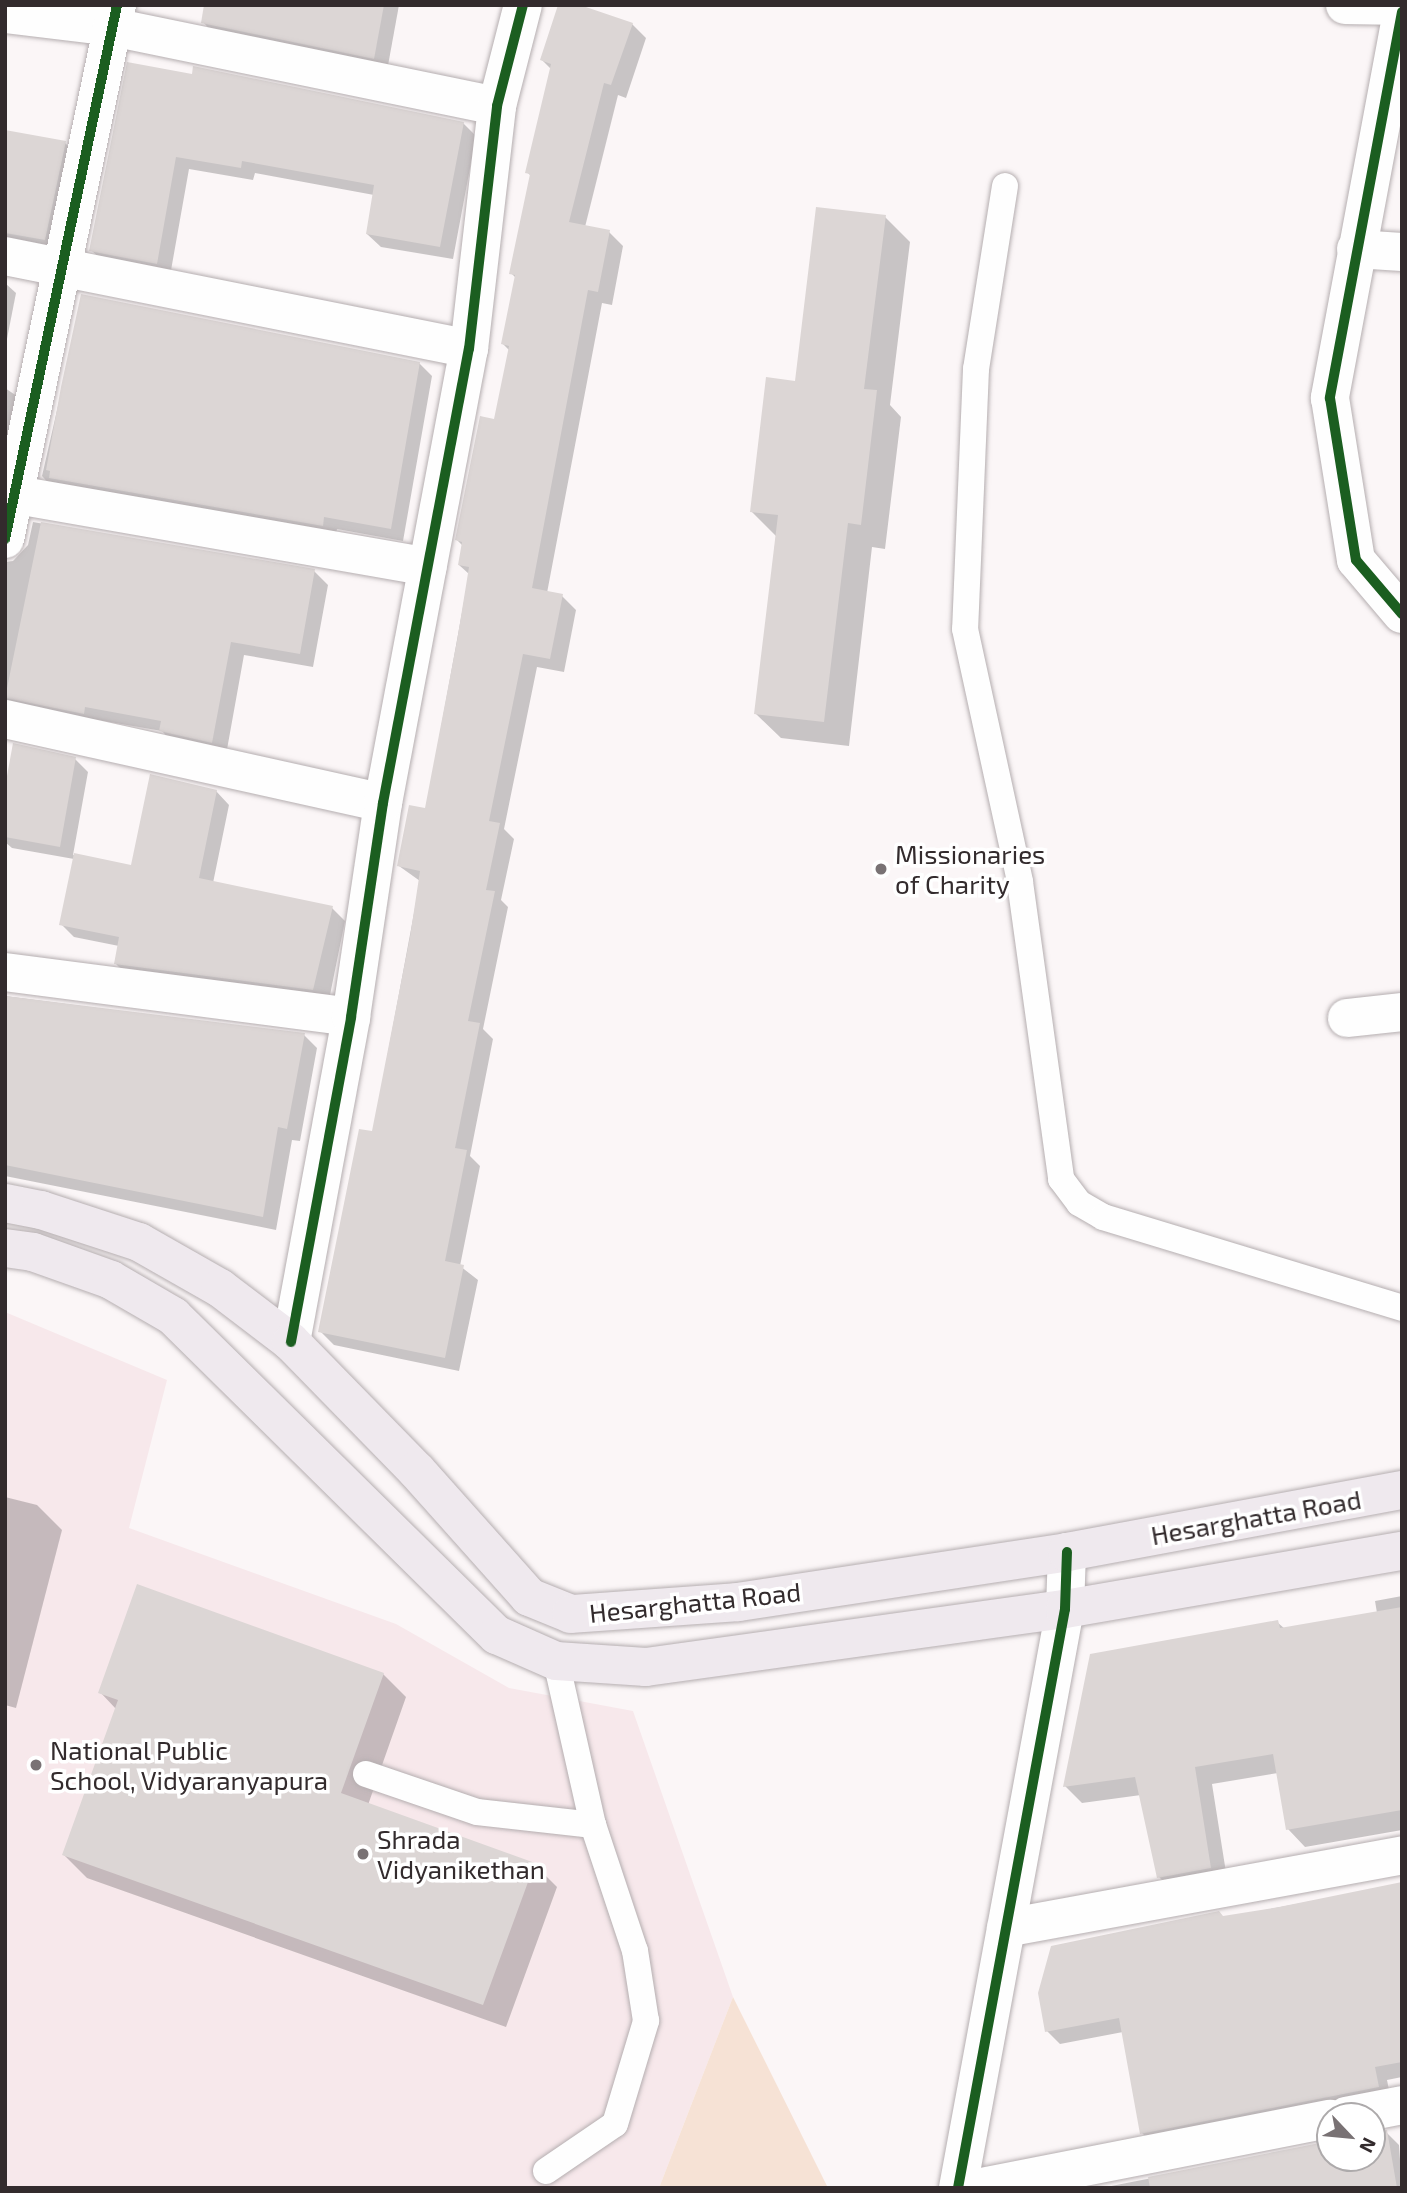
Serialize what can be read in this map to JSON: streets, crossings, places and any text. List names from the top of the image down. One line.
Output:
{"streets":{"main road":["Hesarghatta Road"]},"places":["Missionaries of Charity","National Public School, Vidyaranyapura","Shrada Vidyanikethan"],"north":"bottom right"}
